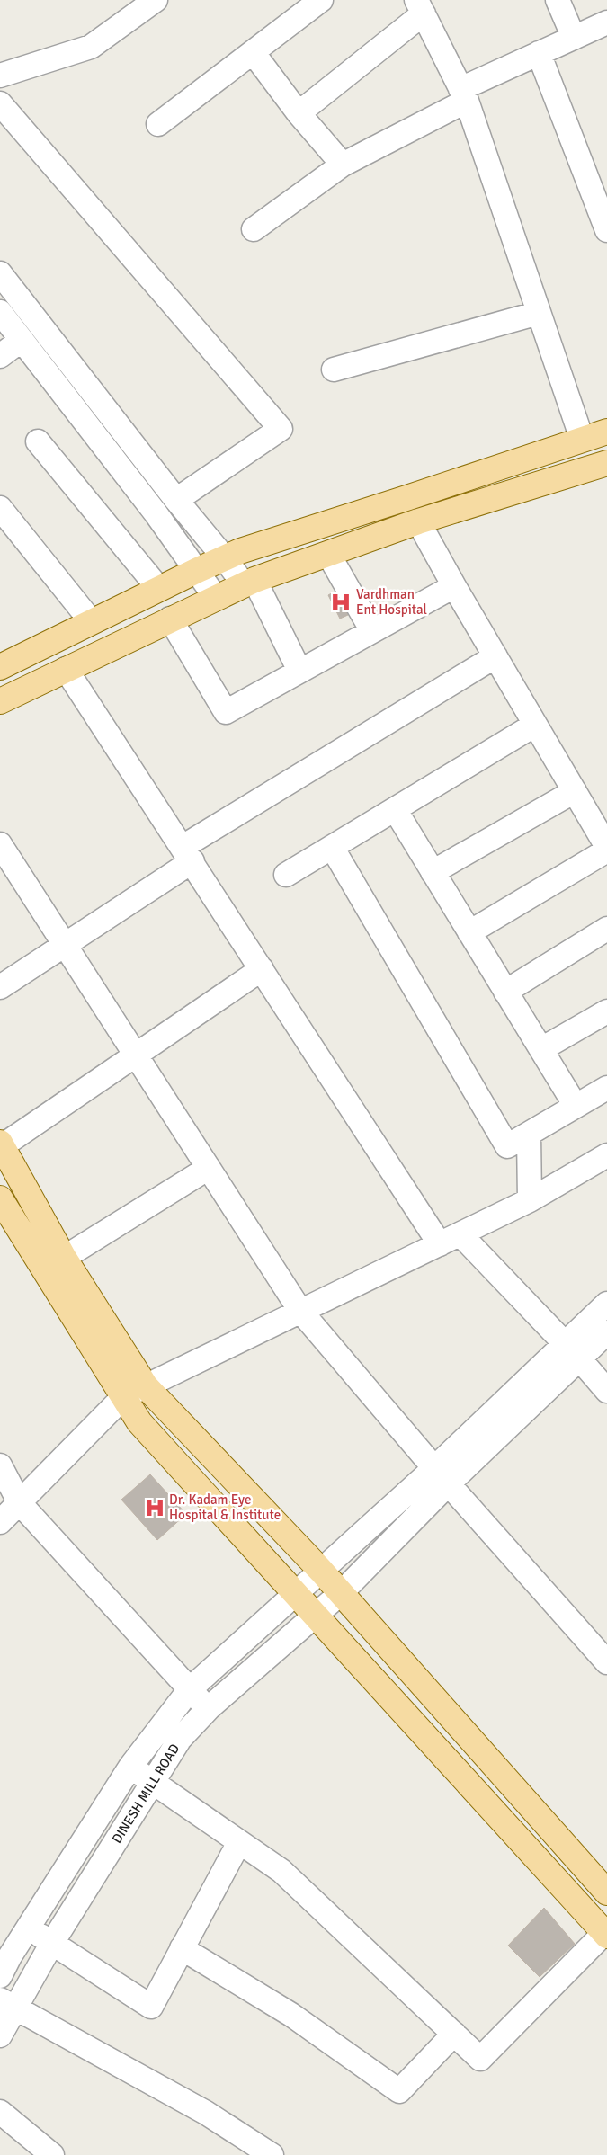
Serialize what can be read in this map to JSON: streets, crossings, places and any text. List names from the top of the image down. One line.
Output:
{"streets":{"street":["DINESH MILL ROAD"]},"places":{"hospital":["Vardhman Ent Hospital","Dr. Kadam Eye Hospital & Institute"]}}
